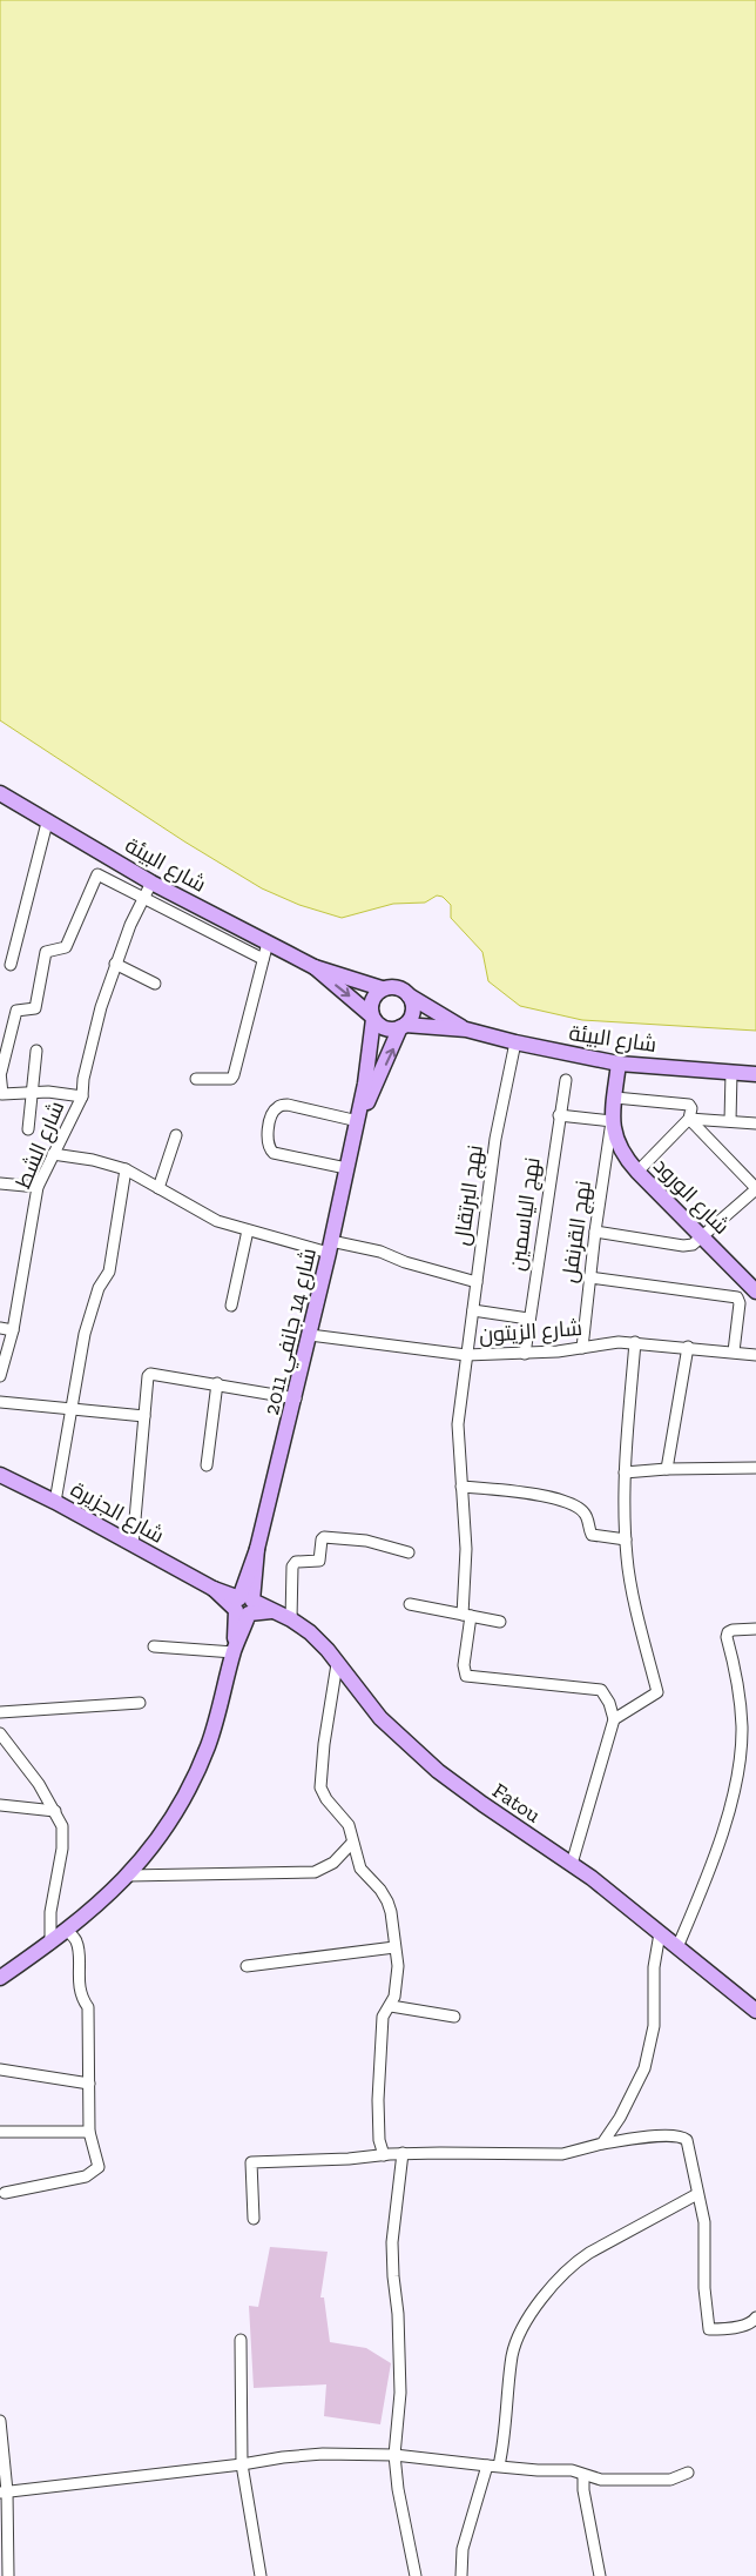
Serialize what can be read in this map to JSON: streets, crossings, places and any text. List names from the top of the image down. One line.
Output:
{"streets":{"main road":["شارع البيئة","شارع الورود","شارع 14 جانفي 2011","شارع الجزيرة","Fatou"],"street":["شارع الشط","نهج البرتقال","نهج الياسمين","نهج القرنفل","شارع الزيتون"]},"crossings":[["شارع البيئة","شارع الشط"],["شارع البيئة","نهج البرتقال"],["شارع البيئة","شارع 14 جانفي 2011"],["نهج البرتقال","شارع الزيتون"],["شارع الورود","نهج القرنفل"],["نهج الياسمين","شارع الزيتون"],["نهج القرنفل","شارع الزيتون"],["شارع 14 جانفي 2011","شارع الزيتون"],["شارع 14 جانفي 2011","شارع الجزيرة"],["شارع 14 جانفي 2011","Fatou"],["شارع الجزيرة","Fatou"]]}
